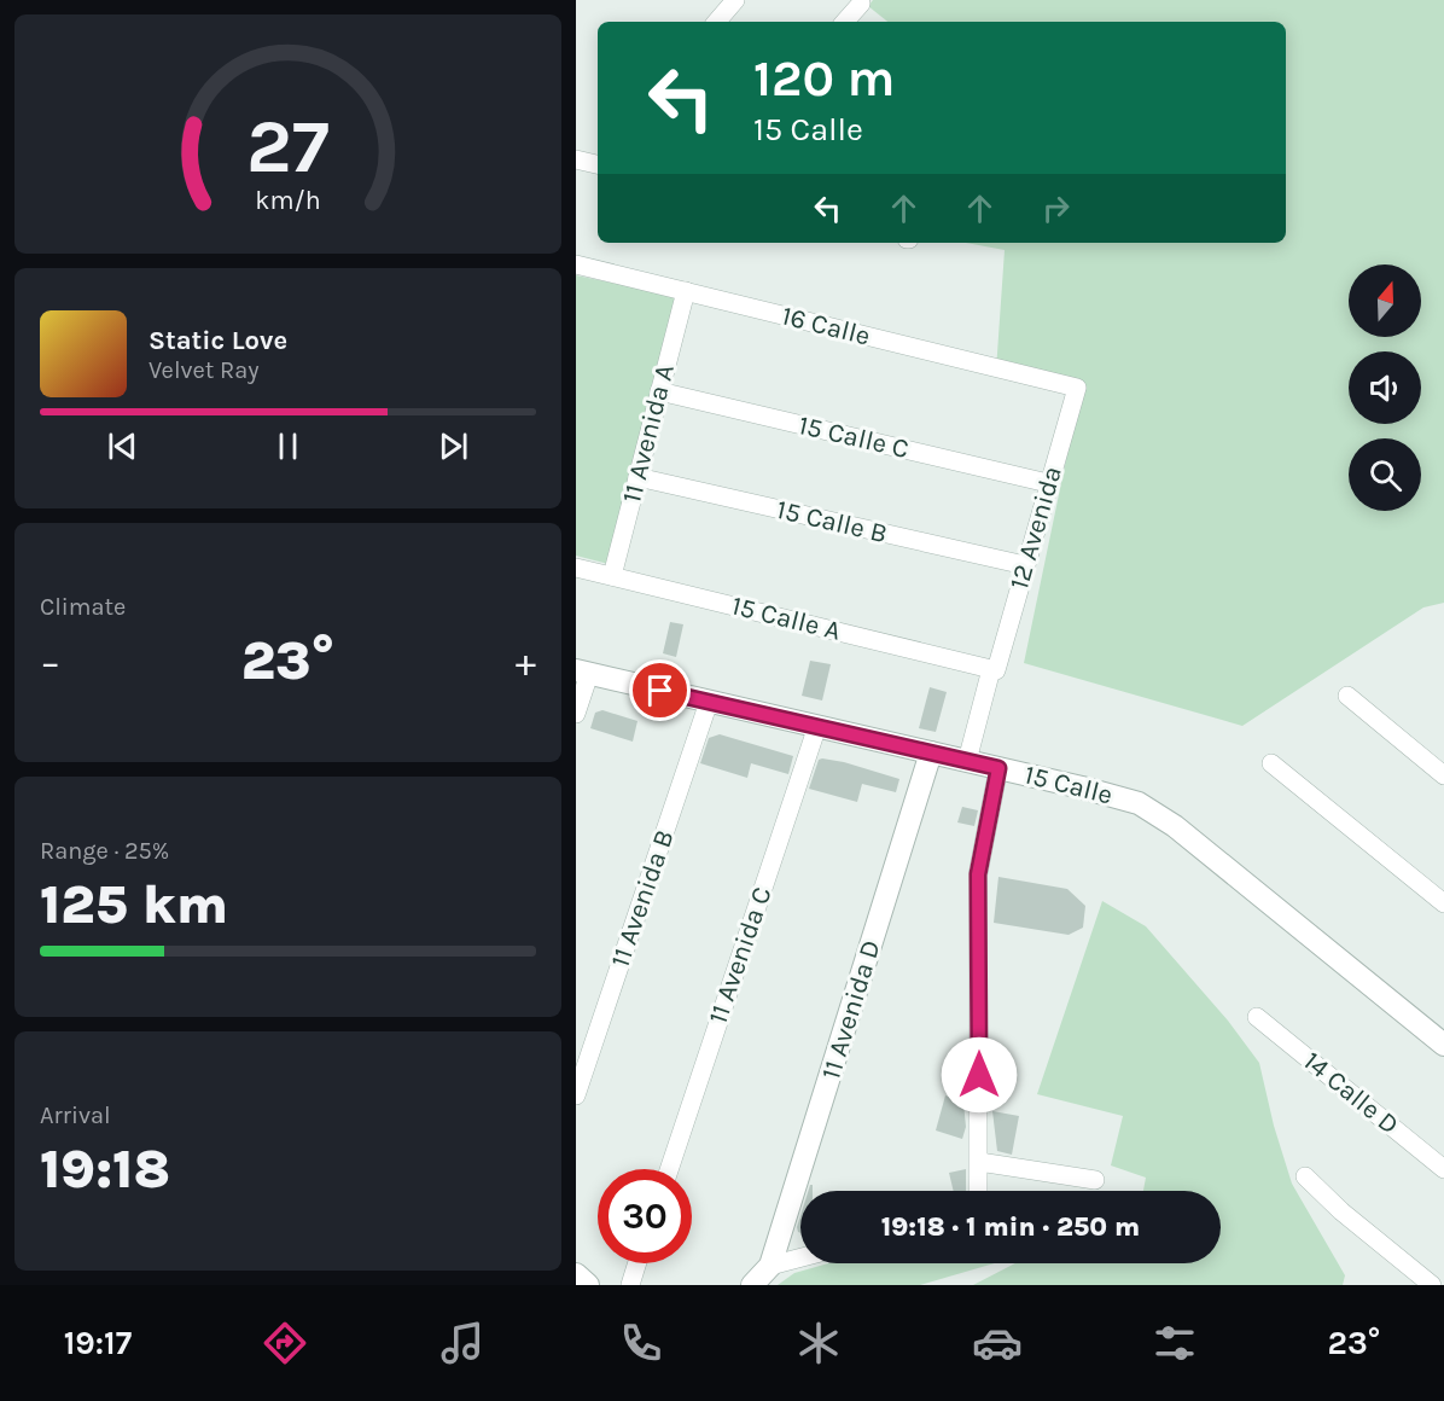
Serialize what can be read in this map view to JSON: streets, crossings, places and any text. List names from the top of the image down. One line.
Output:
{"streets":{"street":["16 Calle","11 Avenida A","15 Calle C","15 Calle B","12 Avenida","15 Calle A","15 Calle","11 Avenida B","11 Avenida C","11 Avenida D","14 Calle D"]},"crossings":[["16 Calle","11 Avenida A"],["16 Calle","12 Avenida"],["11 Avenida A","15 Calle C"],["11 Avenida A","15 Calle B"],["11 Avenida A","15 Calle A"],["15 Calle C","12 Avenida"],["15 Calle B","12 Avenida"],["12 Avenida","15 Calle A"],["12 Avenida","15 Calle"],["15 Calle","11 Avenida B"],["15 Calle","11 Avenida C"],["15 Calle","11 Avenida D"]],"north":"top","page":{"turn":["120 m","15 Calle"],"song":["Static Love","Velvet Ray"],"tile":["Climate",["Range · 25%","125 km"],["Arrival","19:18"]],"heat":["−","23°","+"],"limit":"30","trip":"19:18 · 1 min · 250 m","tabs":["19:17","23°"],"gauge":["27","km/h"]}}
